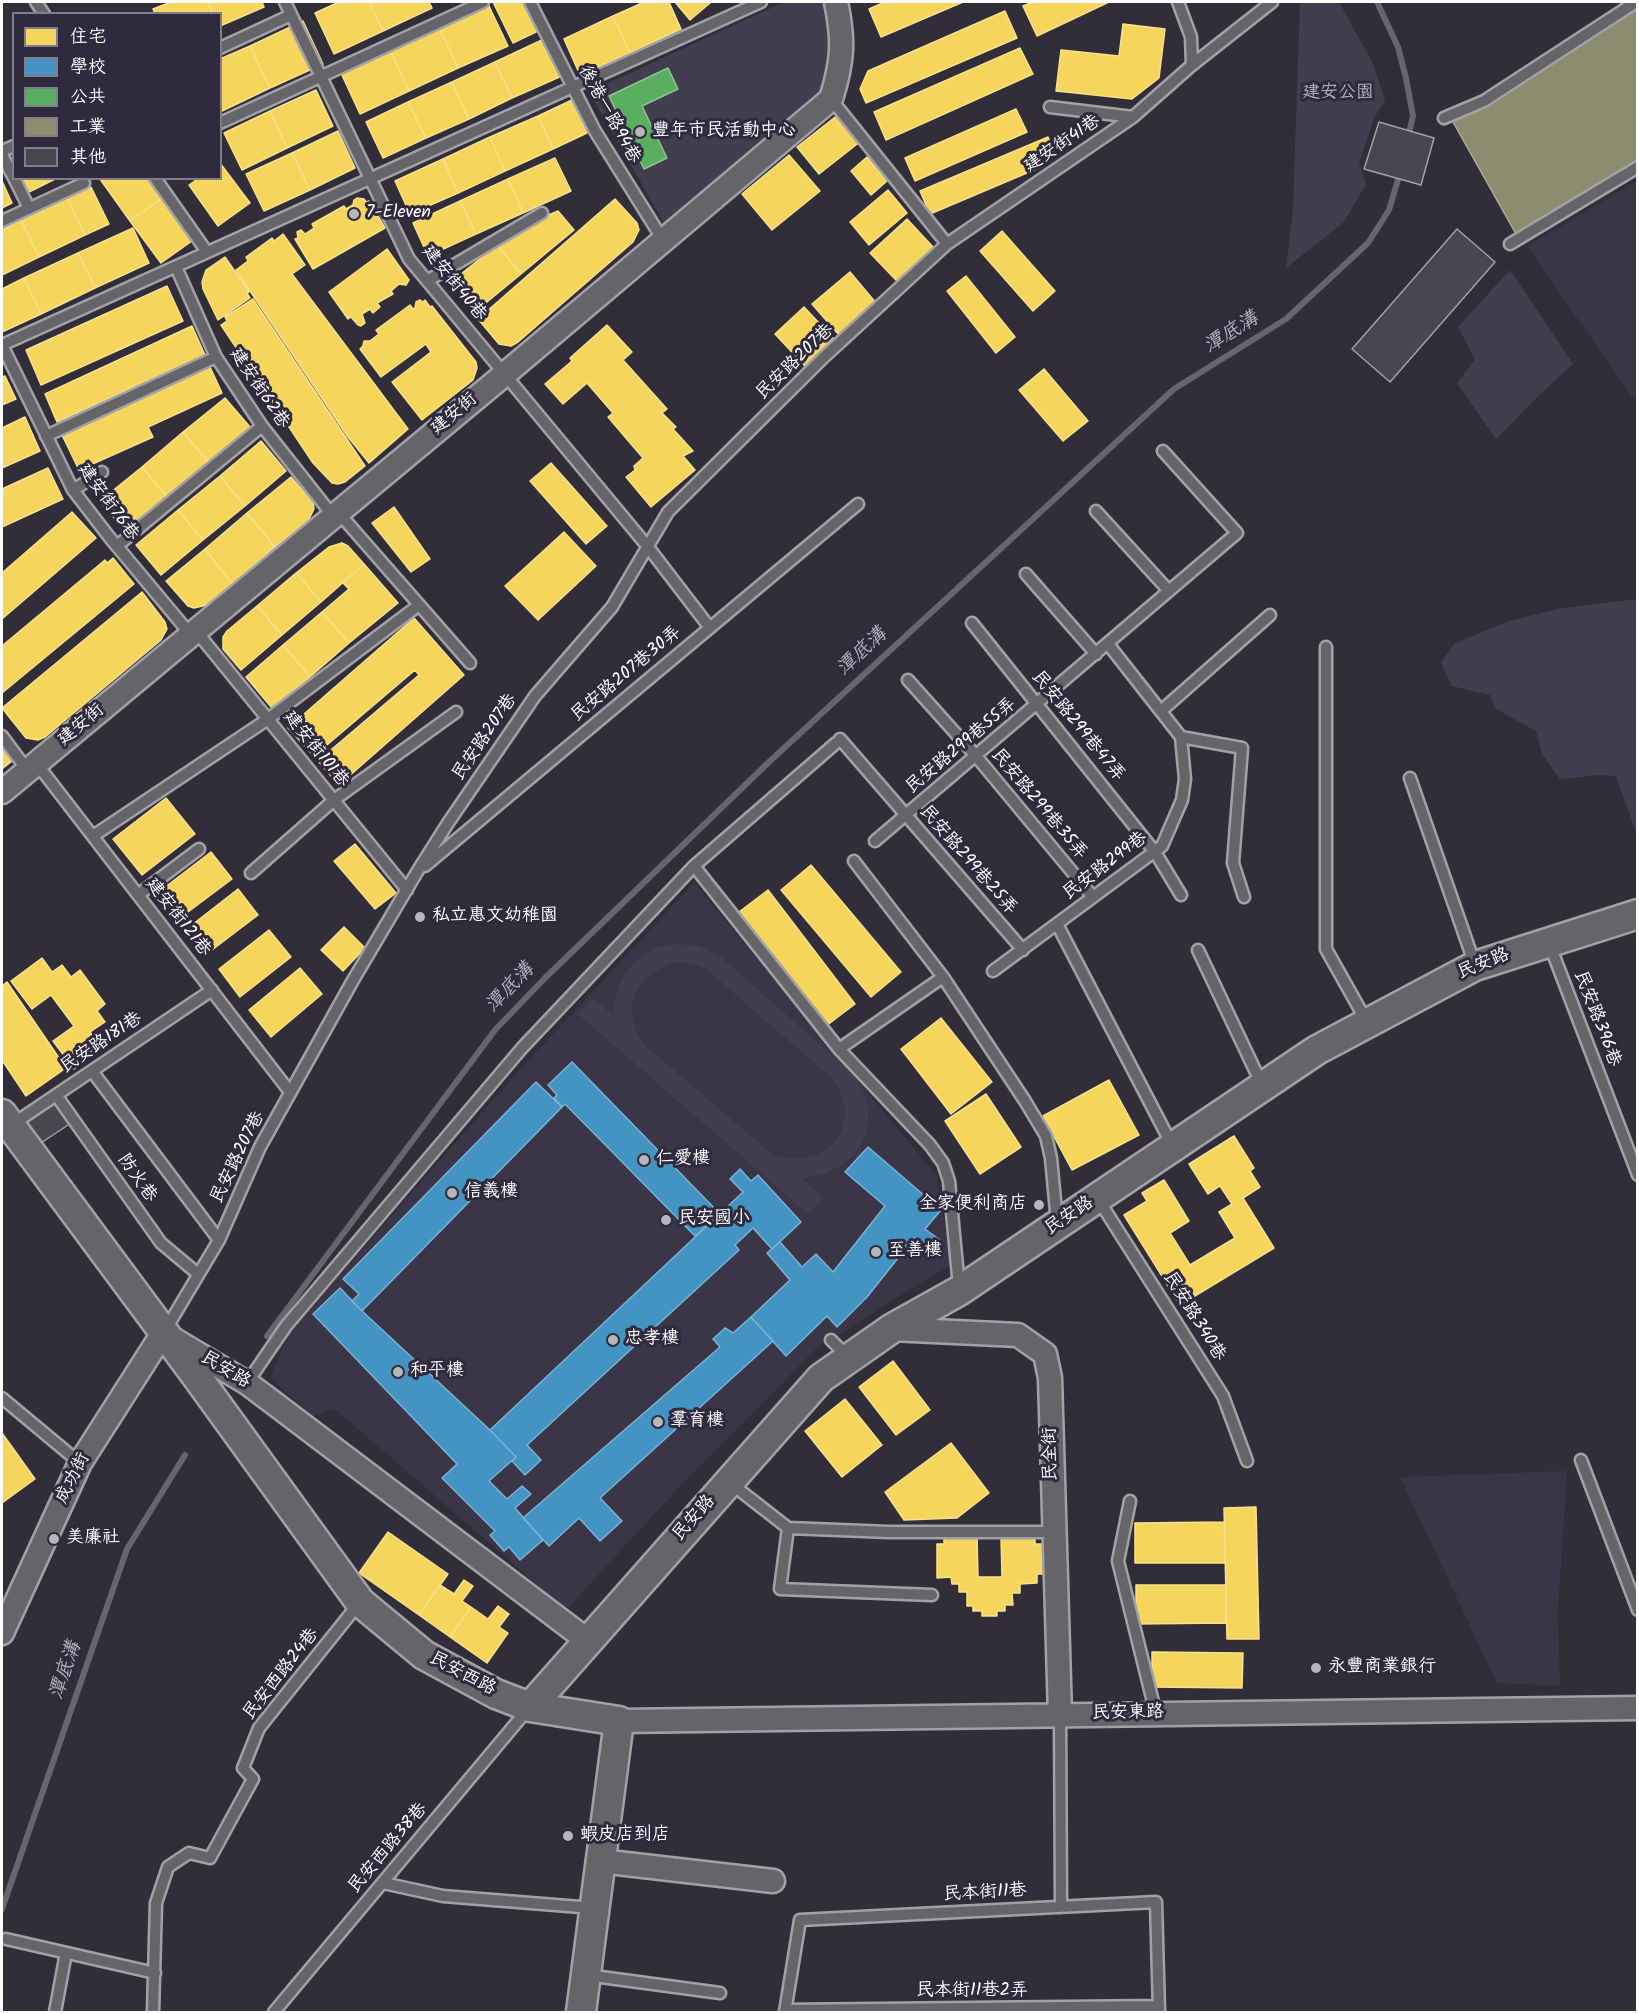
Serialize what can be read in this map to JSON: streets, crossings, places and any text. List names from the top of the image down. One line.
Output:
{"streets":{"street":["建安街","民安路","民全街","成功街","民安西路","民安東路"],"lane":["後港一路94巷","建安街41巷","建安街40巷","民安路207巷","建安街62巷","建安街76巷","民安路207巷30弄","民安路299巷47弄","民安路299巷55弄","建安街101巷","民安路299巷35弄","民安路299巷25弄","民安路299巷","建安街121巷","民安路396巷","民安路181巷","防火巷","民安路340巷","民安西路24巷","民安西路38巷","民本街11巷","民本街11巷2弄"]},"crossings":[["後港一路94巷","建安街"],["建安街41巷","民安路207巷"],["建安街40巷","民安路207巷"],["建安街40巷","建安街"],["建安街40巷","民安路207巷30弄"],["民安路207巷","民安路207巷30弄"],["民安路207巷","建安街101巷"],["民安路207巷","建安街121巷"],["民安路207巷","民安路"],["民安路207巷","防火巷"],["民安路207巷","成功街"],["民安路207巷","民安西路"],["建安街62巷","建安街"],["建安街","建安街76巷"],["建安街","建安街101巷"],["建安街","建安街121巷"],["建安街76巷","建安街101巷"],["民安路299巷47弄","民安路299巷55弄"],["民安路299巷47弄","民安路299巷"],["民安路299巷55弄","民安路299巷35弄"],["民安路299巷55弄","民安路299巷25弄"],["民安路299巷35弄","民安路299巷"],["民安路299巷25弄","民安路299巷"],["民安路299巷","民安路"],["建安街121巷","民安路181巷"],["民安路","民安路396巷"],["民安路","民安路181巷"],["民安路","民安路340巷"],["民安路","民全街"],["民安路","成功街"],["民安路","民安西路"],["民安路","民安西路38巷"],["民安路181巷","防火巷"],["民全街","民安東路"],["成功街","民安西路"],["民安西路24巷","民安西路"],["民安西路","民安東路"],["民安西路","民安西路38巷"],["民本街11巷","民本街11巷2弄"]],"water":["潭底溝"],"parks":["建安公園"],"places":["豐年市民活動中心","7-Eleven","私立惠文幼稚園","仁愛樓","信義樓","全家便利商店","民安國小","至善樓","忠孝樓","和平樓","羣育樓","美廉社","永豐商業銀行","蝦皮店到店"],"legend":["住宅","學校","公共","工業","其他"]}
